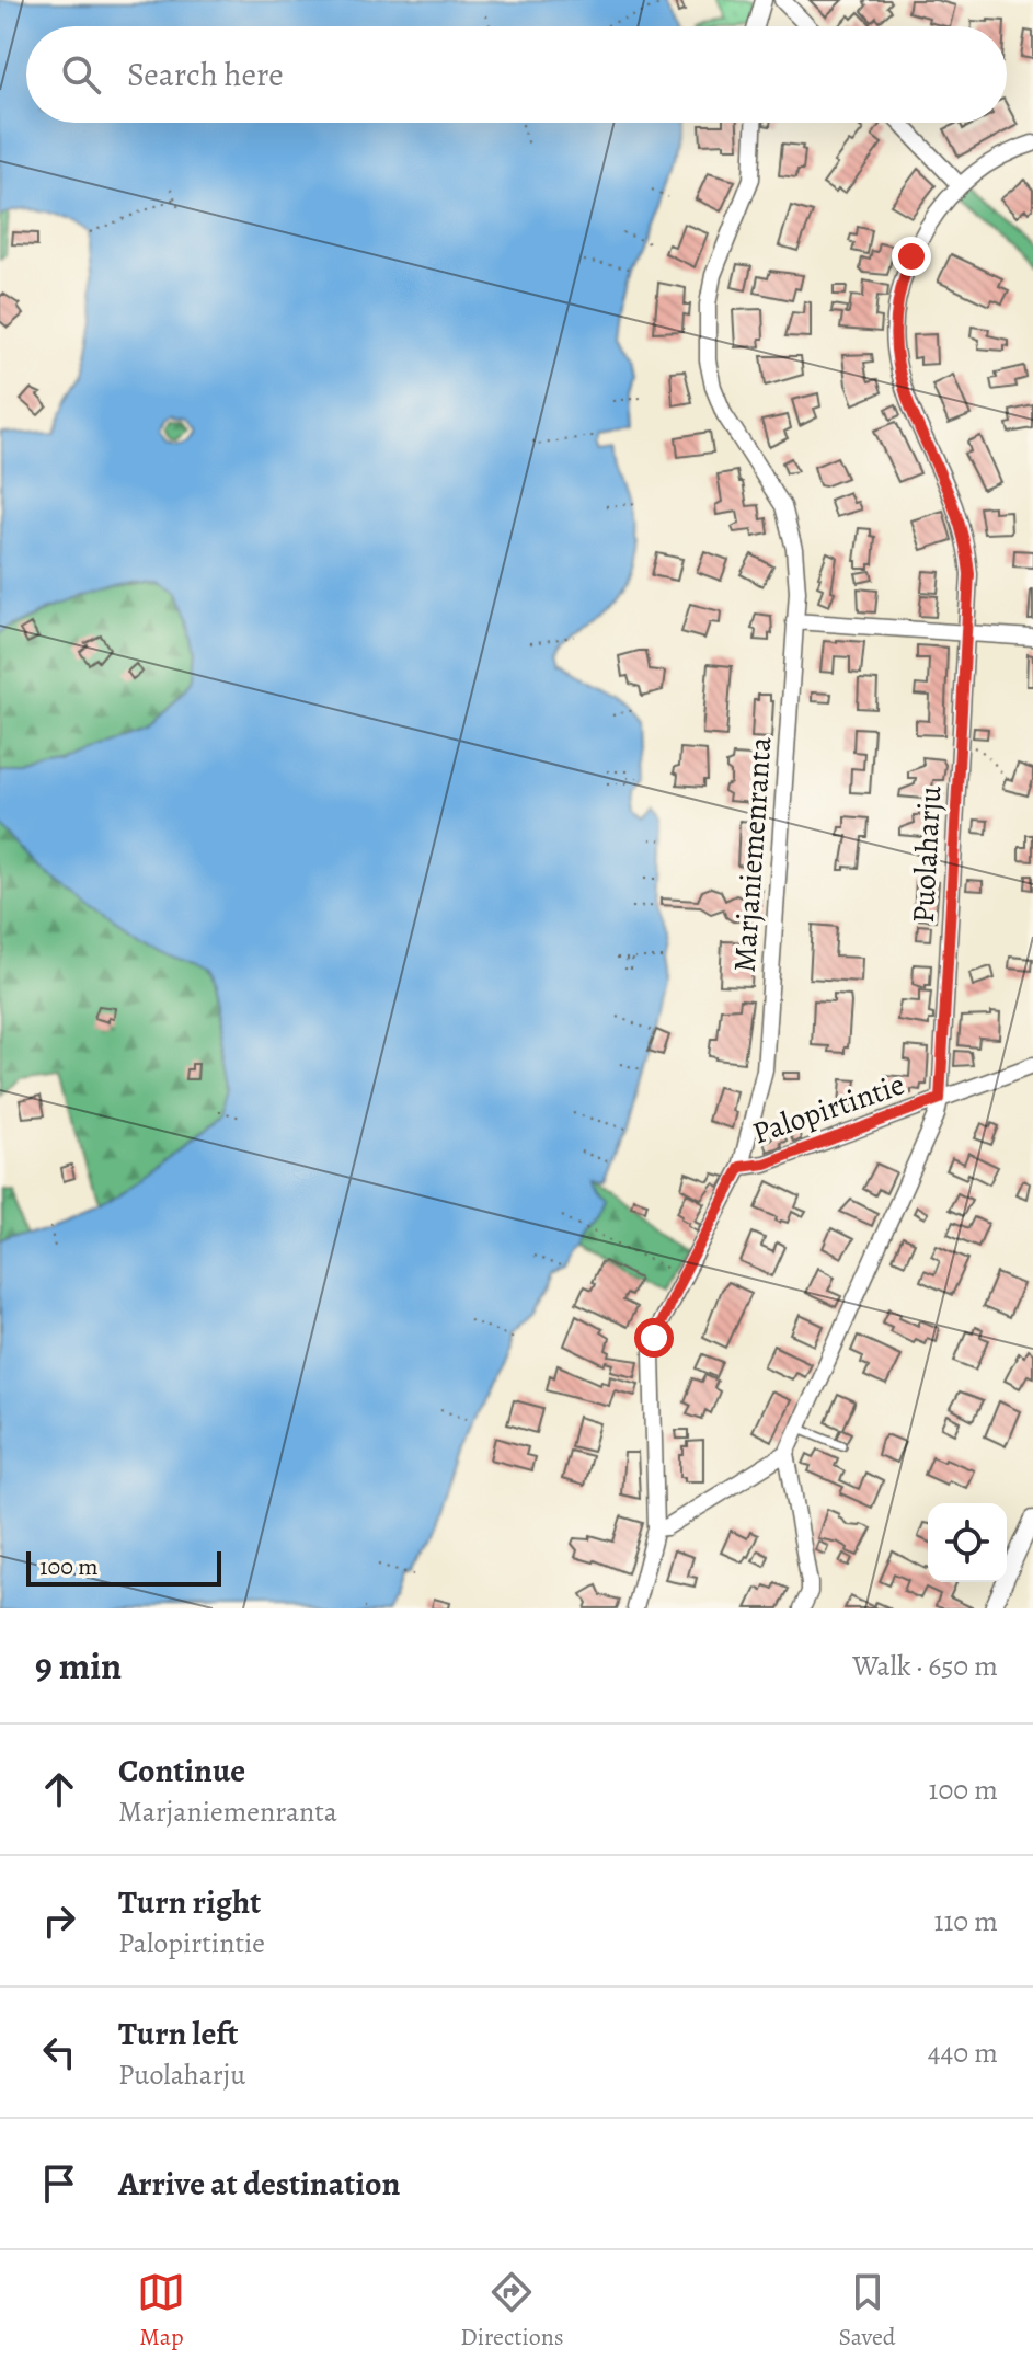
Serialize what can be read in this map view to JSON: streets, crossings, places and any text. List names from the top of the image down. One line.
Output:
{"streets":{"street":["Marjaniemenranta","Puolaharju","Palopirtintie"]},"crossings":[["Marjaniemenranta","Palopirtintie"],["Puolaharju","Palopirtintie"]],"scale_bar":"100 m","page":{"search":"Search here","scale":"100 m","heading":["9 min","Walk · 650 m"],"list":[["Continue","Marjaniemenranta","100 m"],["Turn right","Palopirtintie","110 m"],["Turn left","Puolaharju","440 m"],"Arrive at destination"],"nav":["Map","Directions","Saved"]}}
